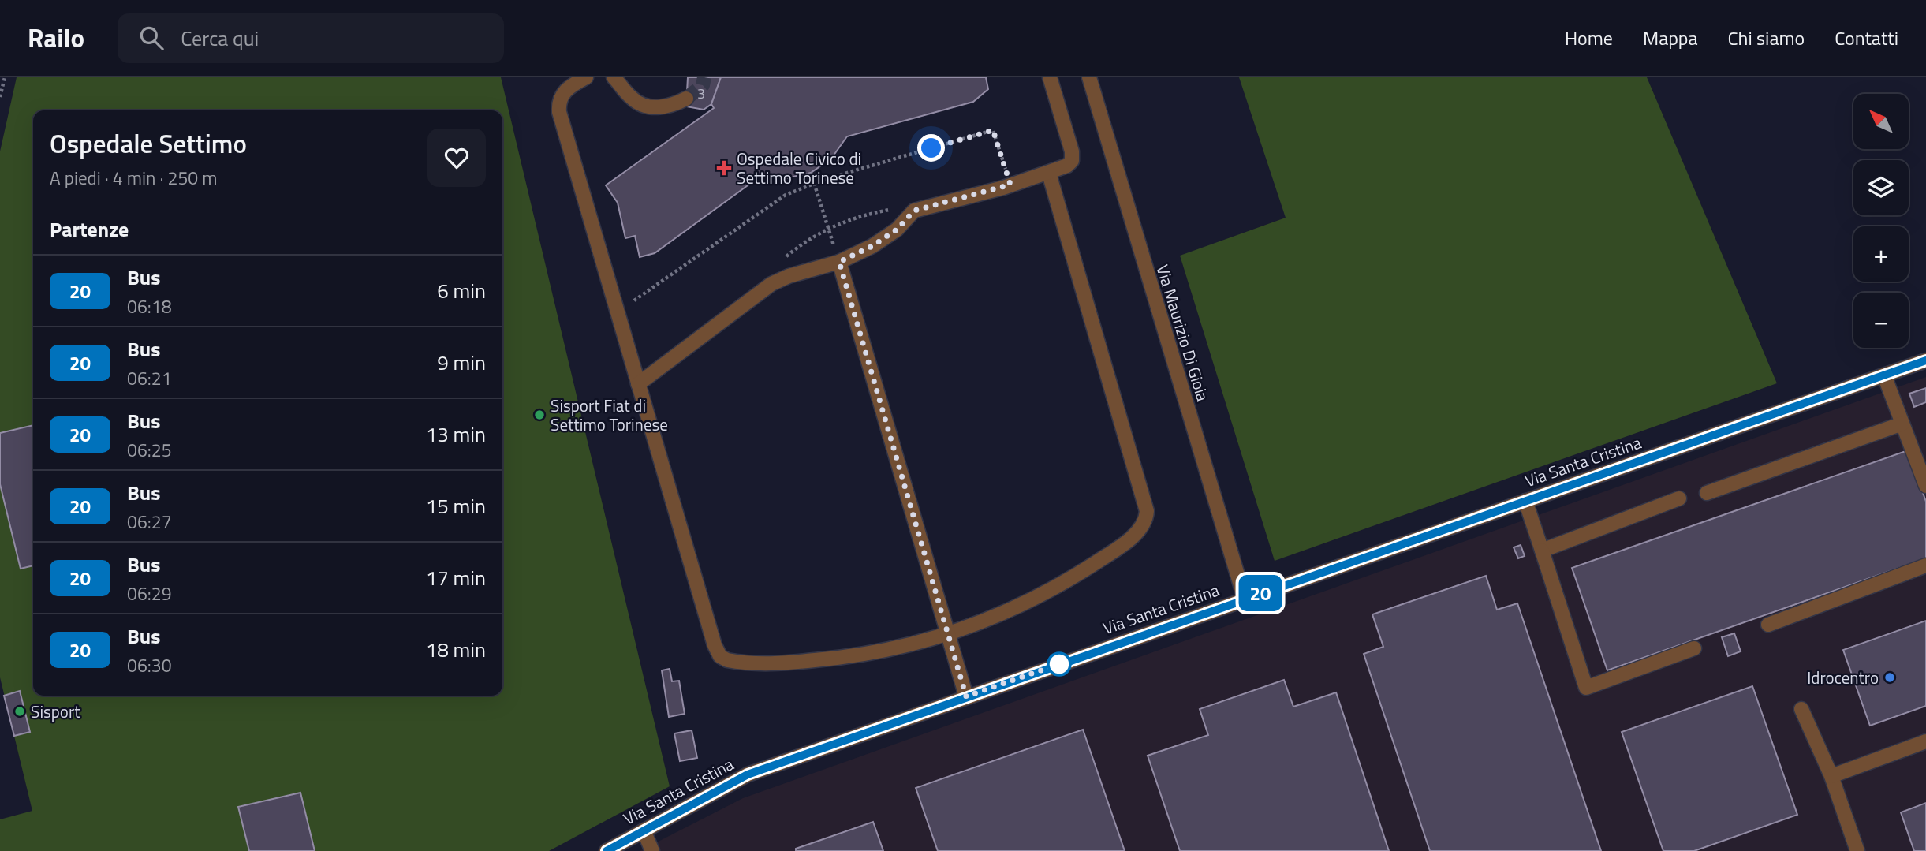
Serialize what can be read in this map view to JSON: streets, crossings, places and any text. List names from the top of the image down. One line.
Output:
{"streets":{"street":["Via Maurizio Di Gioia","Via Santa Cristina"]},"crossings":[["Via Maurizio Di Gioia","Via Santa Cristina"]],"places":{"health":["Ospedale Civico di Settimo Torinese"],"other":["Sisport Fiat di Settimo Torinese","Idrocentro","Sisport"]},"lines":["bus line 20"],"house_numbers":["3"],"north":"top left","page":{"header":"Railo","search":"Cerca qui","nav":["Home","Mappa","Chi siamo","Contatti"],"on_map":"20","map_buttons":["+","−"],"heading":[["Ospedale Settimo","A piedi · 4 min · 250 m"],"Partenze"],"list":[{"mark":"20","name":"Bus","note":"06:18","value":"6 min"},{"mark":"20","name":"Bus","note":"06:21","value":"9 min"},{"mark":"20","name":"Bus","note":"06:25","value":"13 min"},{"mark":"20","name":"Bus","note":"06:27","value":"15 min"},{"mark":"20","name":"Bus","note":"06:29","value":"17 min"},{"mark":"20","name":"Bus","note":"06:30","value":"18 min"}]}}
